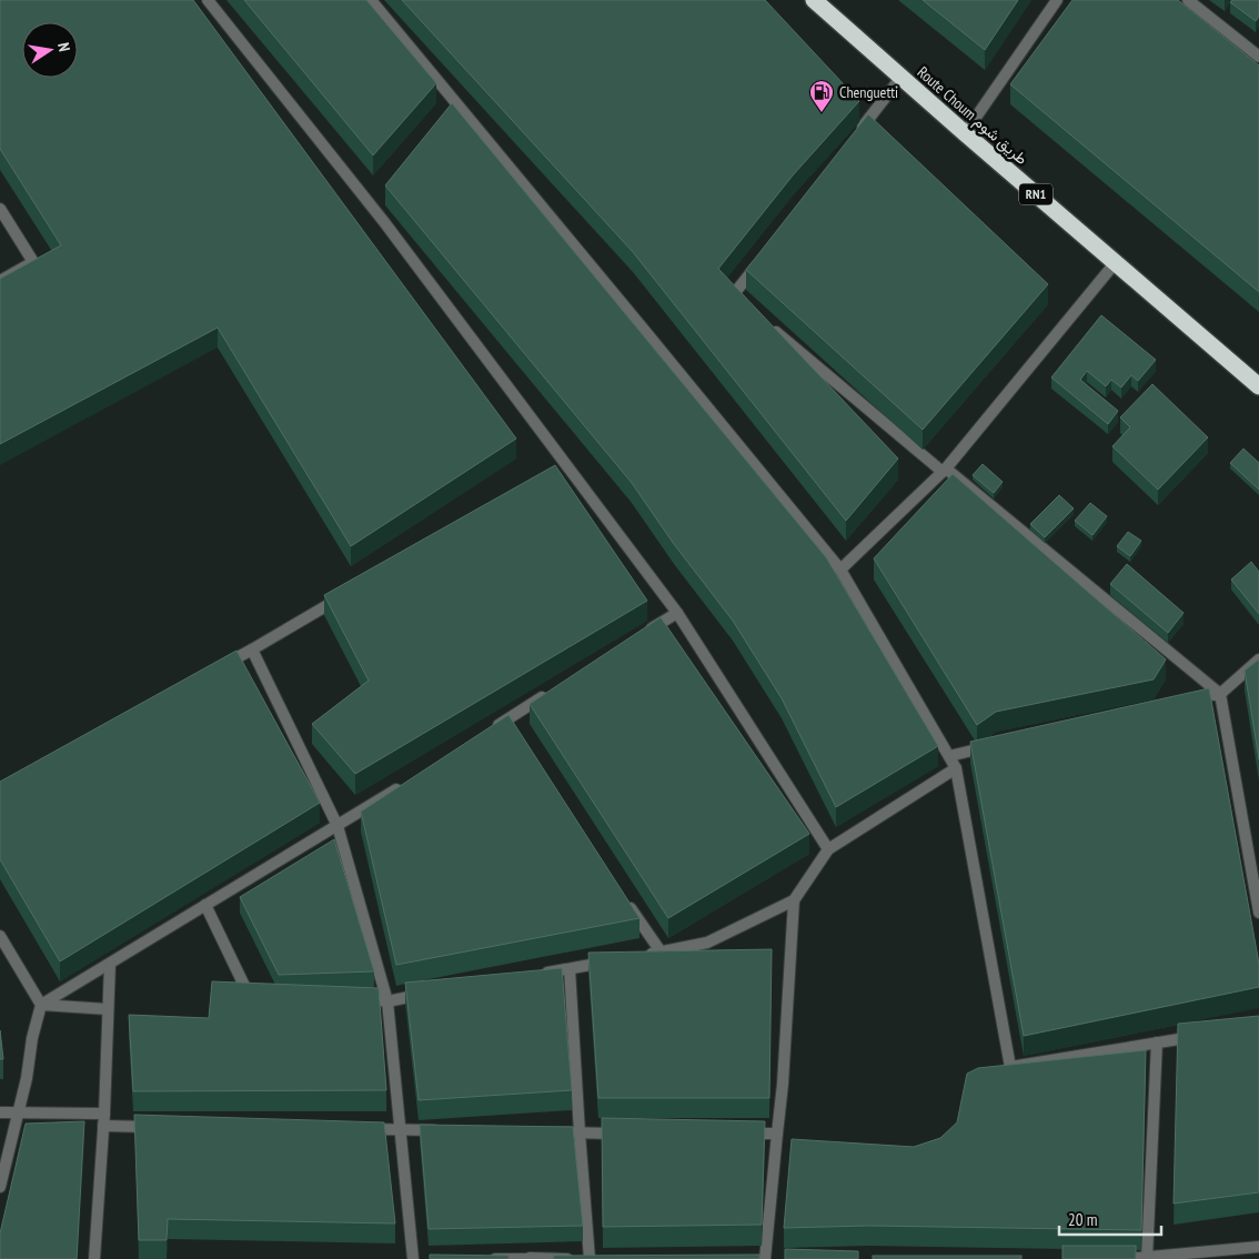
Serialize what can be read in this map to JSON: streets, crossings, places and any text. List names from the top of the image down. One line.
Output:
{"streets":{"highway":["Route Choum طريق شوم","RN1"]},"places":{"fuel station":["Chenguetti"]},"scale_bar":"20 m","north":"right"}
